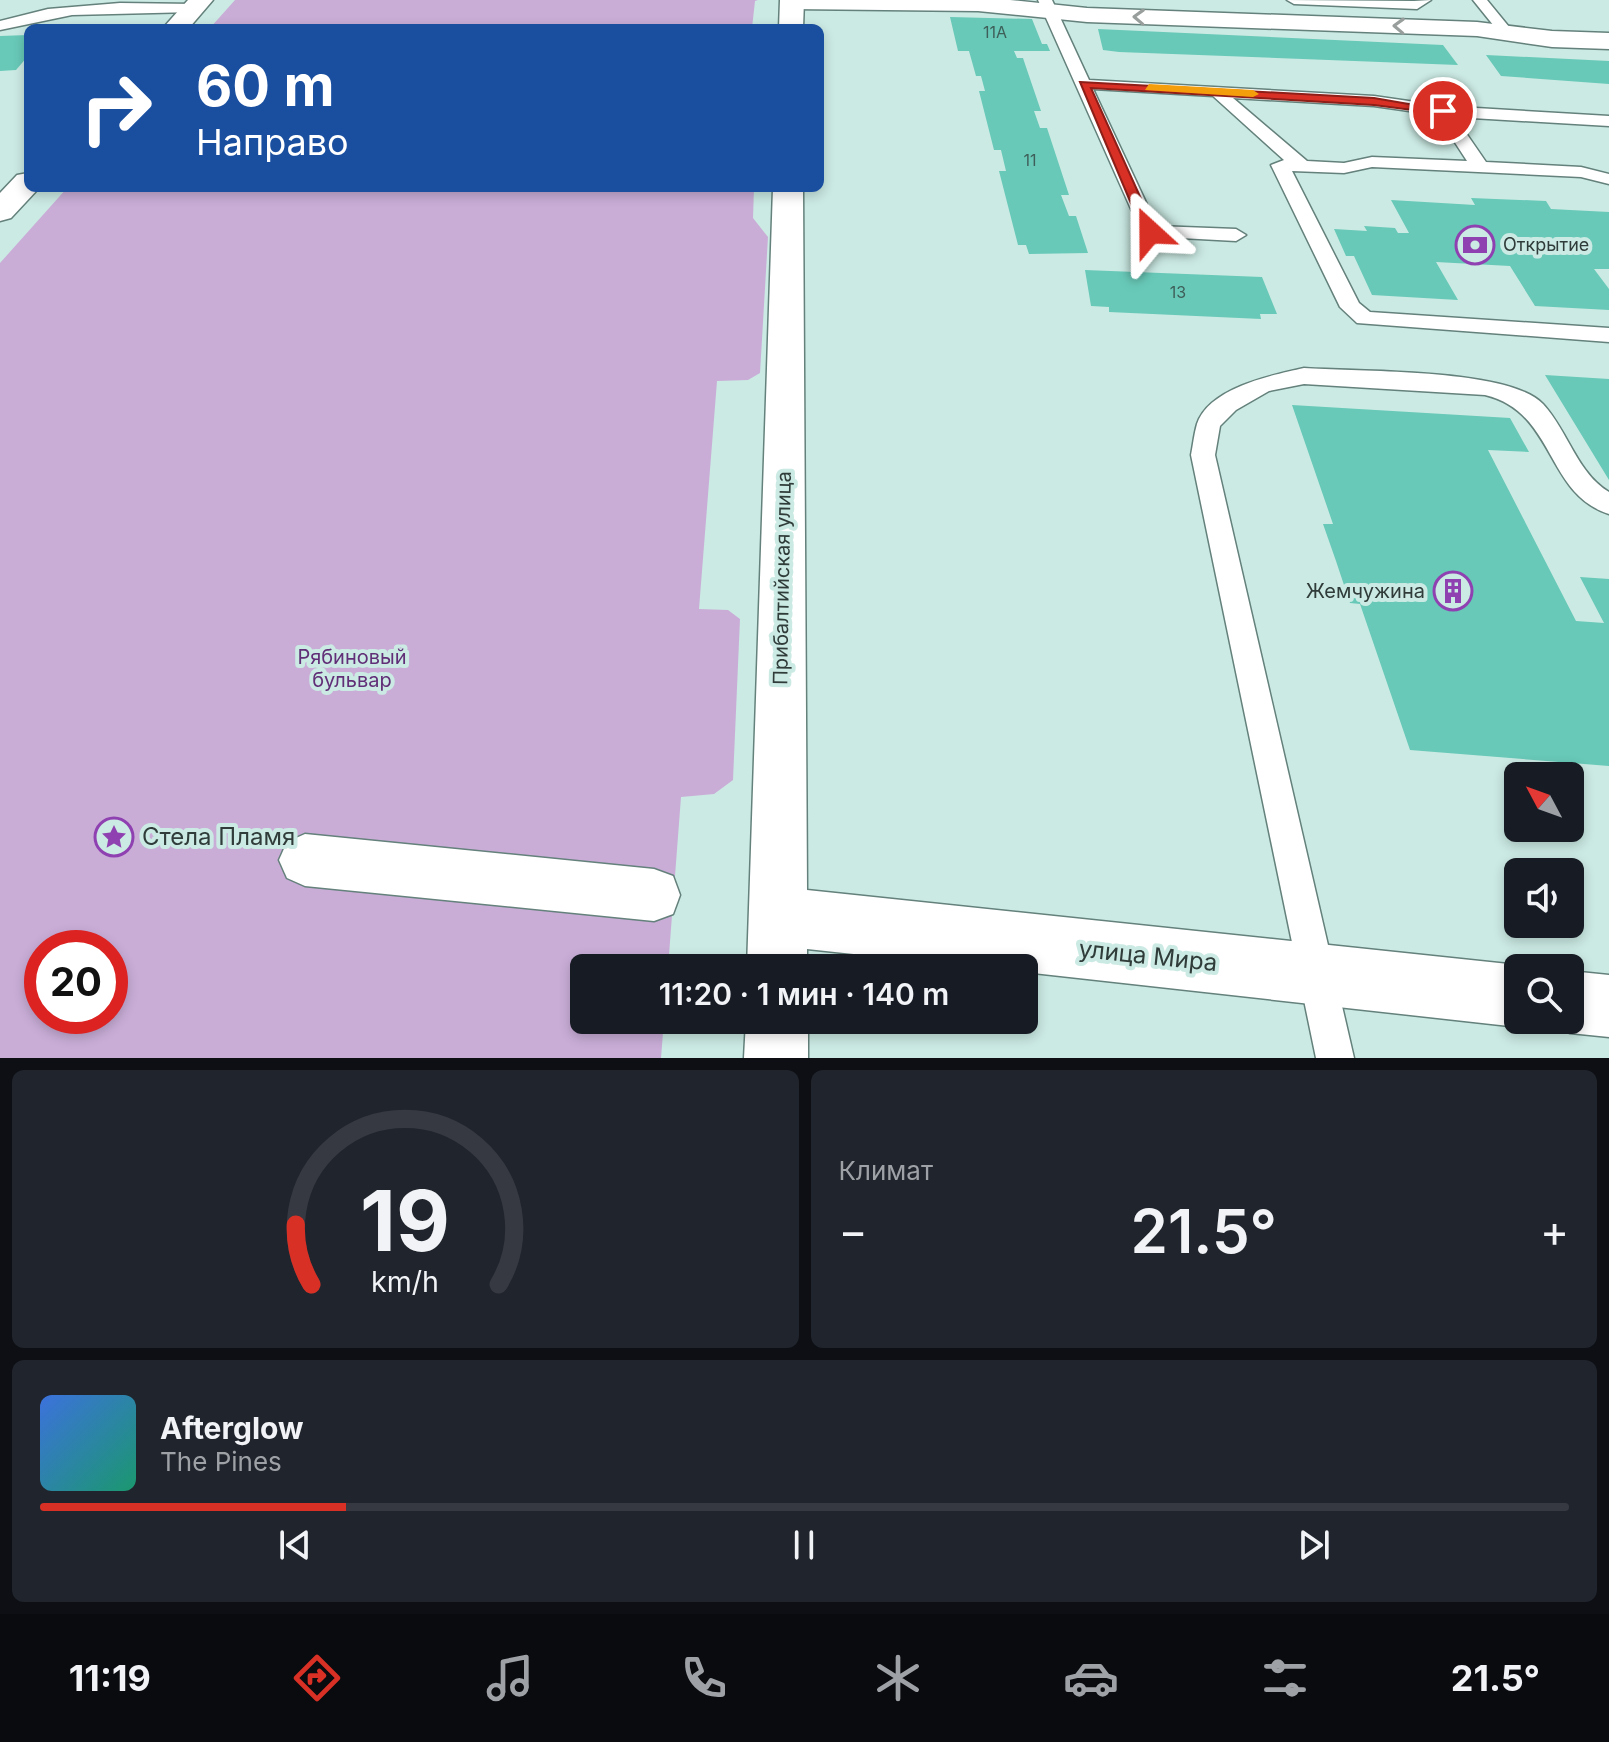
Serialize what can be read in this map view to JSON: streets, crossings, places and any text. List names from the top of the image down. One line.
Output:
{"streets":{"street":["Прибалтийская улица","улица Мира"]},"crossings":[["Прибалтийская улица","улица Мира"]],"parks":["Рябиновый бульвар"],"places":{"bank":["Открытие"],"building":["Жемчужина"],"place":["Стела Пламя"]},"house_numbers":["11А","11","13"],"north":"top left","page":{"turn":["60 m","Направо"],"limit":"20","trip":"11:20 · 1 мин · 140 m","tile":"Климат","heat":["−","21.5°","+"],"song":["Afterglow","The Pines"],"tabs":["11:19","21.5°"],"gauge":["19","km/h"]}}
